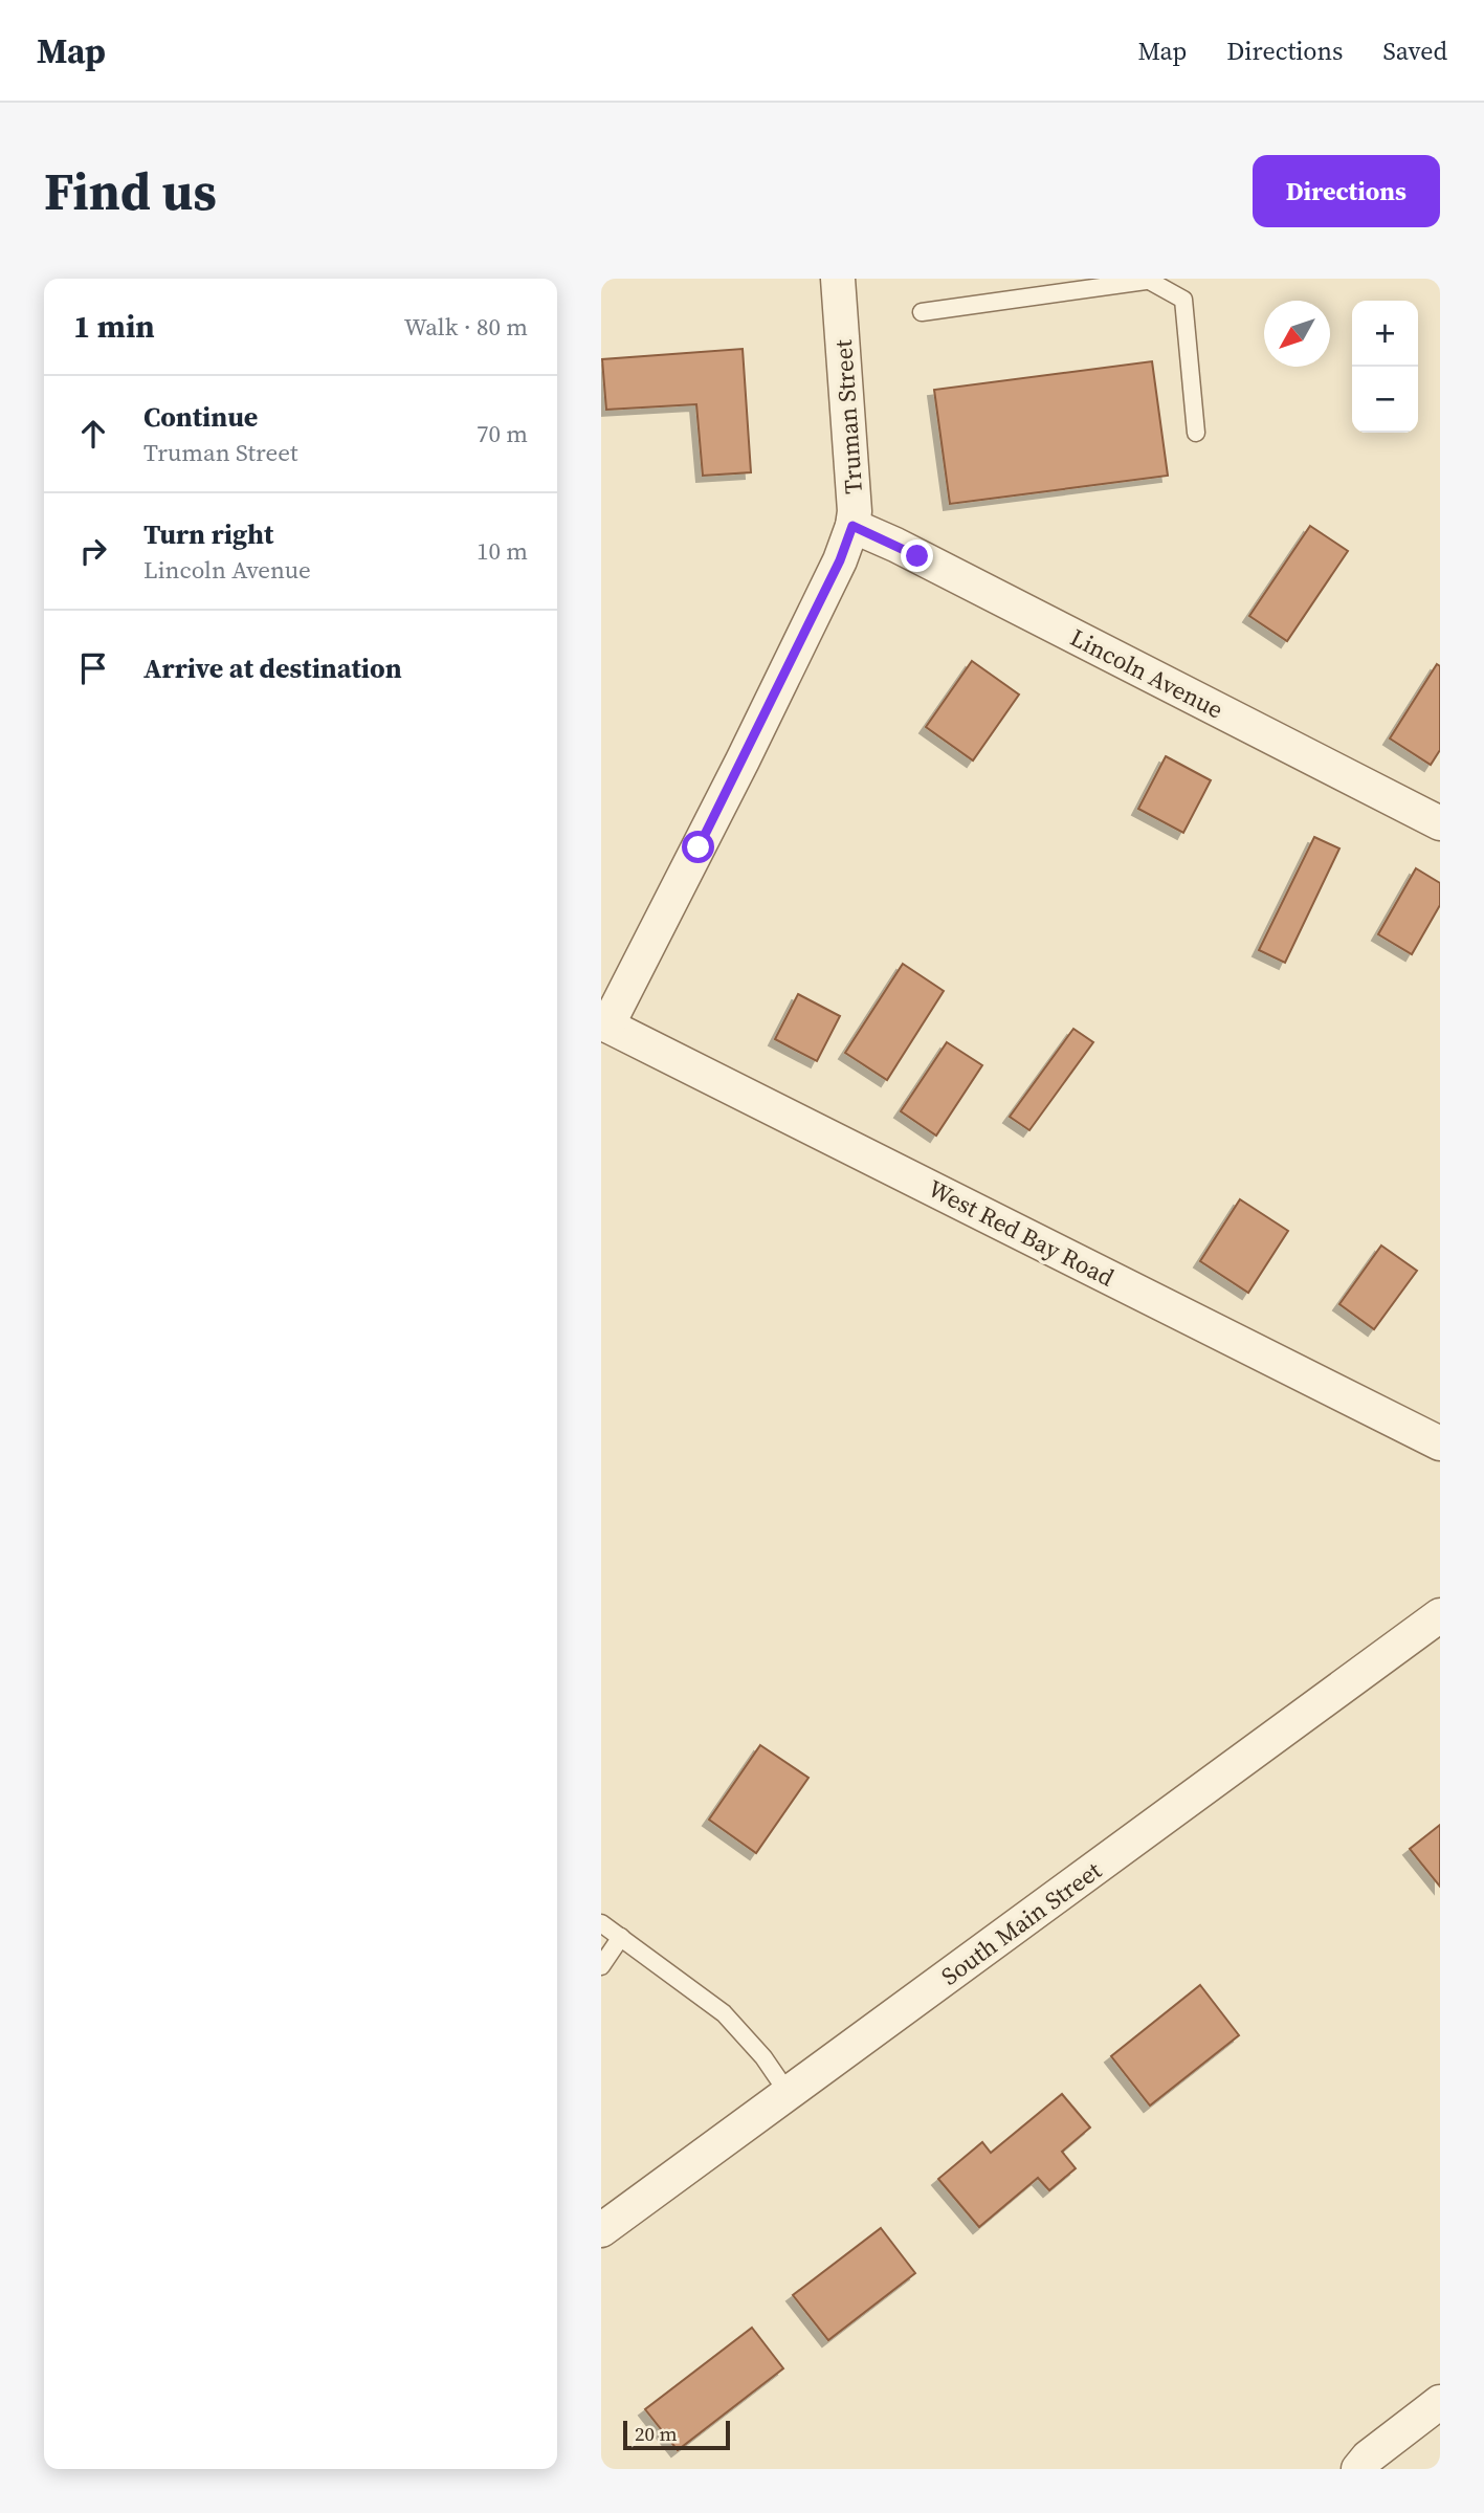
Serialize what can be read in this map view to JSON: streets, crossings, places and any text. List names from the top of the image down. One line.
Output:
{"streets":{"street":["Truman Street","Lincoln Avenue","West Red Bay Road","South Main Street"]},"crossings":[["Truman Street","Lincoln Avenue"],["Truman Street","West Red Bay Road"]],"scale_bar":"20 m","north":"bottom left","page":{"header":"Map","nav":["Map","Directions","Saved"],"buttons":"Directions","title":"Find us","heading":["1 min","Walk · 80 m"],"map_buttons":["+","−"],"list":[["Continue","Truman Street","70 m"],["Turn right","Lincoln Avenue","10 m"],"Arrive at destination"],"scale":"20 m"}}
